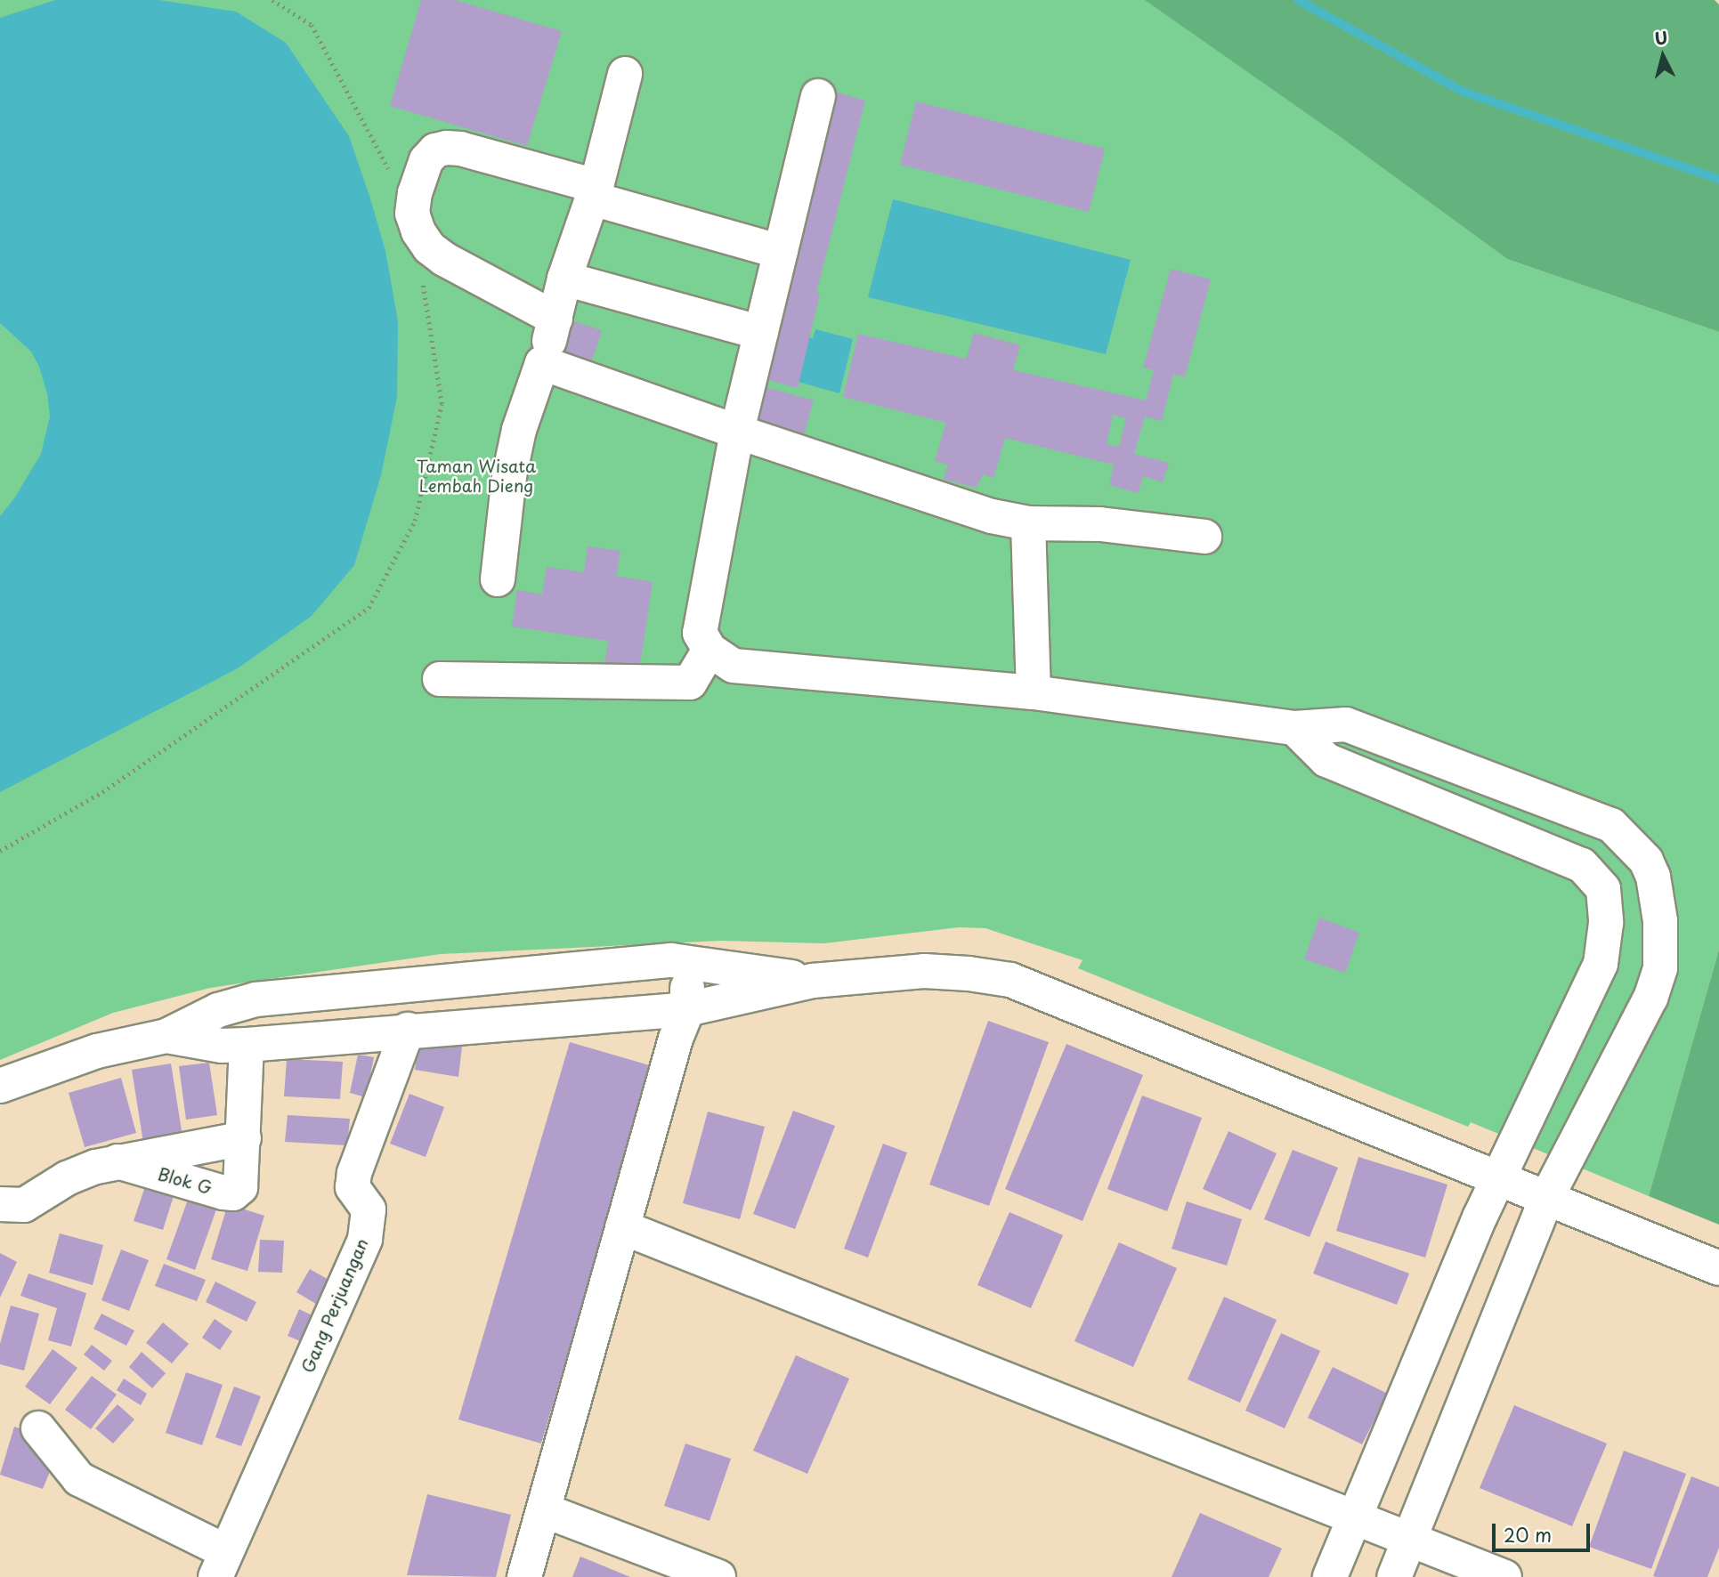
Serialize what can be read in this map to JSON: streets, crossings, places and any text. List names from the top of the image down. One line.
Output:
{"streets":{"street":["Blok G","Gang Perjuangan"]},"parks":["Taman Wisata Lembah Dieng"],"scale_bar":"20 m","north":"top"}
